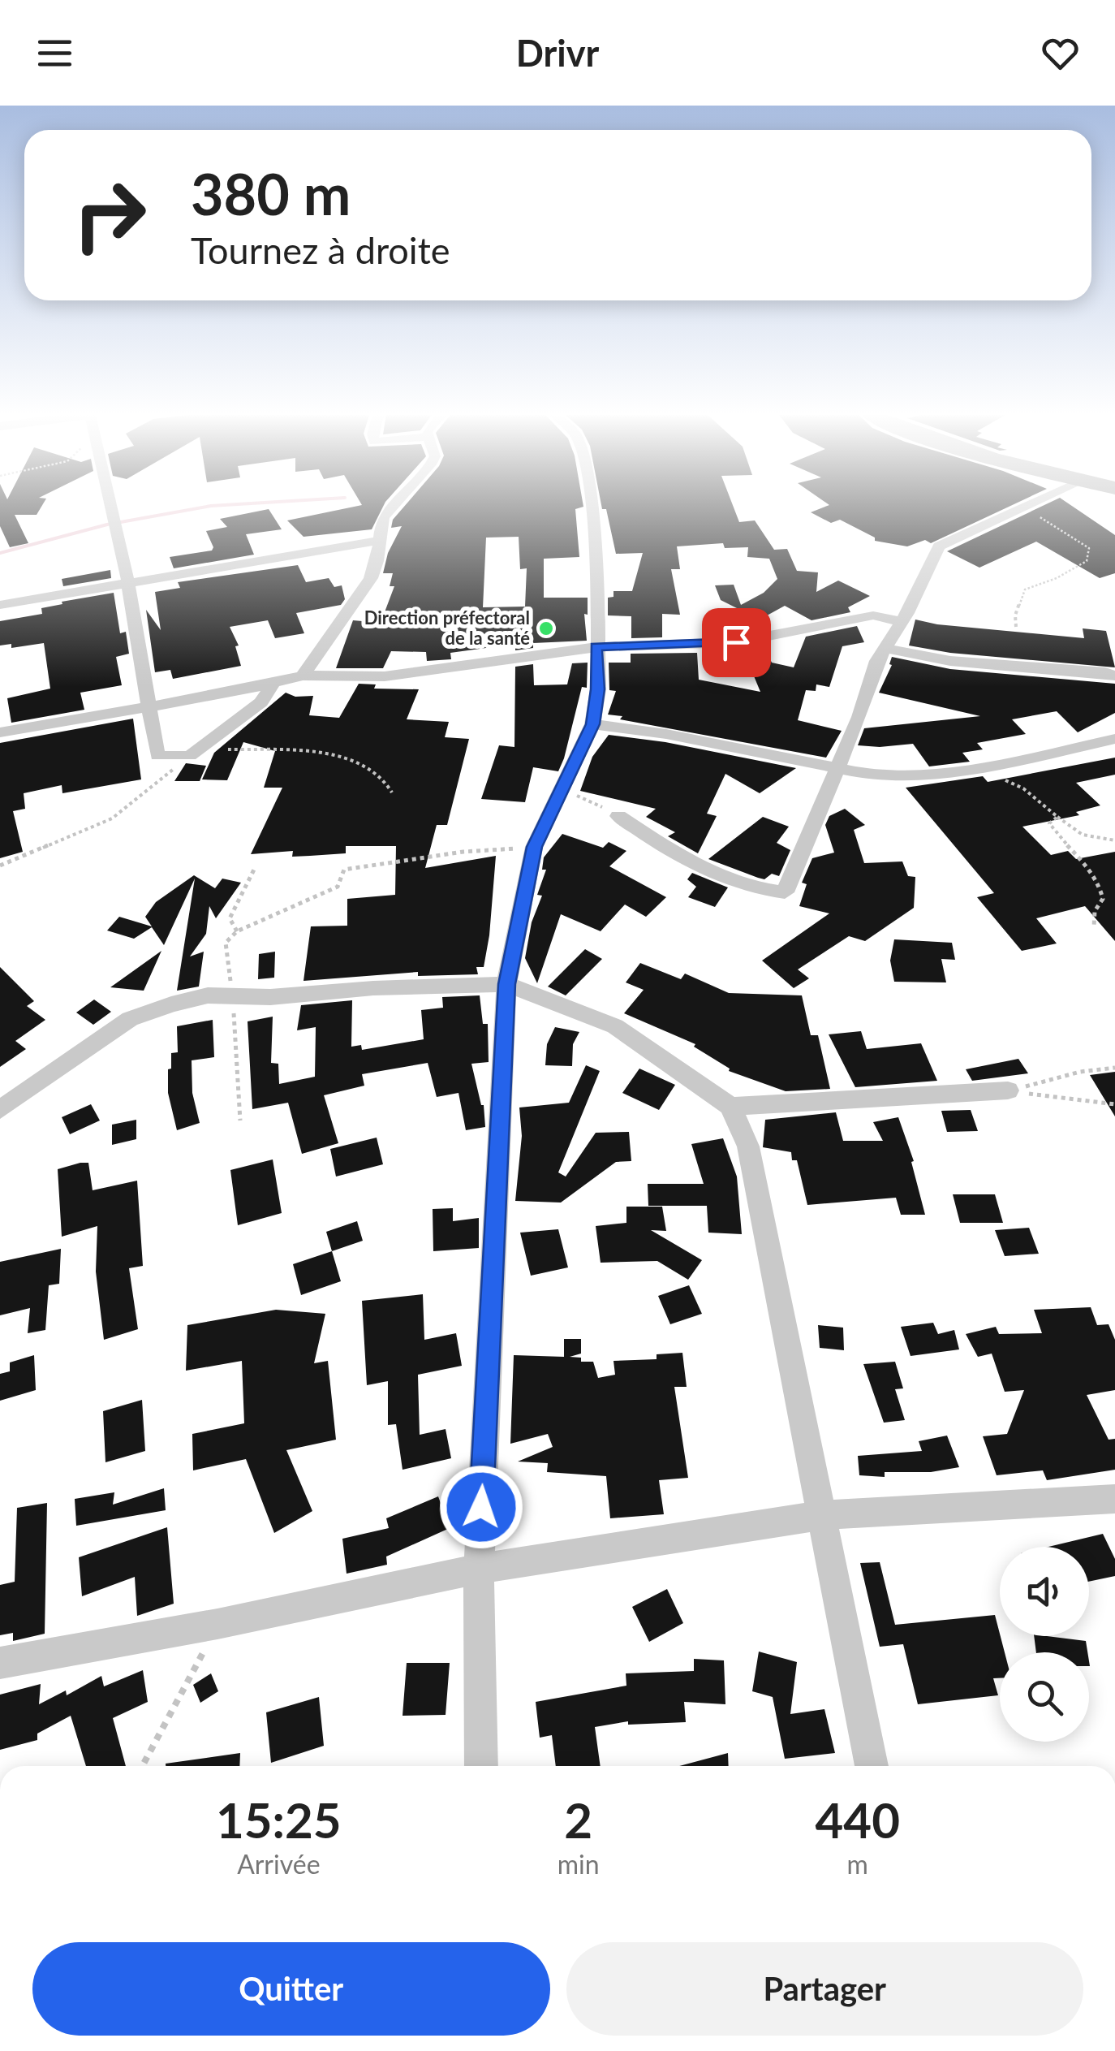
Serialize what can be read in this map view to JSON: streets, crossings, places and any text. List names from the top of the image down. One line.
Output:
{"places":["Direction préfectoral de la santé"],"page":{"header":"Drivr","turn":["380 m","Tournez à droite"],"eta":["15:25","Arrivée","2","min","440","m"],"buttons":["Quitter","Partager"]}}
